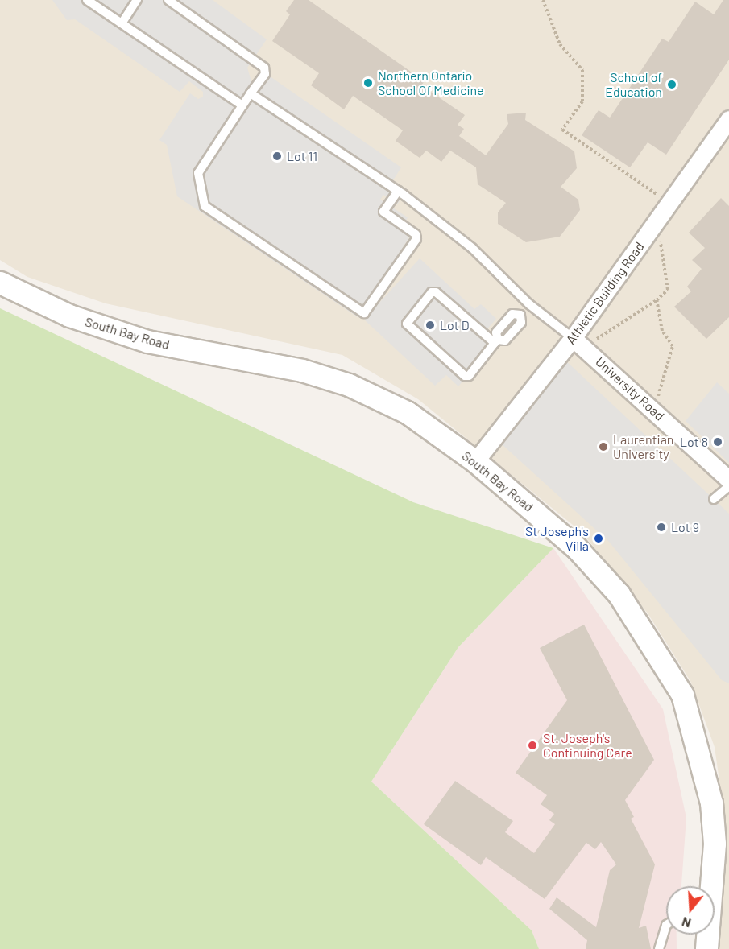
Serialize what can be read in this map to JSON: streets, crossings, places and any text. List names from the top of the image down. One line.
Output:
{"streets":{"street":["Athletic Building Road","South Bay Road","University Road"]},"crossings":[["Athletic Building Road","South Bay Road"],["Athletic Building Road","University Road"]],"places":["Northern Ontario School Of Medicine","School of Education","Lot 11","Lot D","Lot 8","Laurentian University","Lot 9","St Joseph's Villa","St. Joseph's Continuing Care"],"north":"bottom"}
